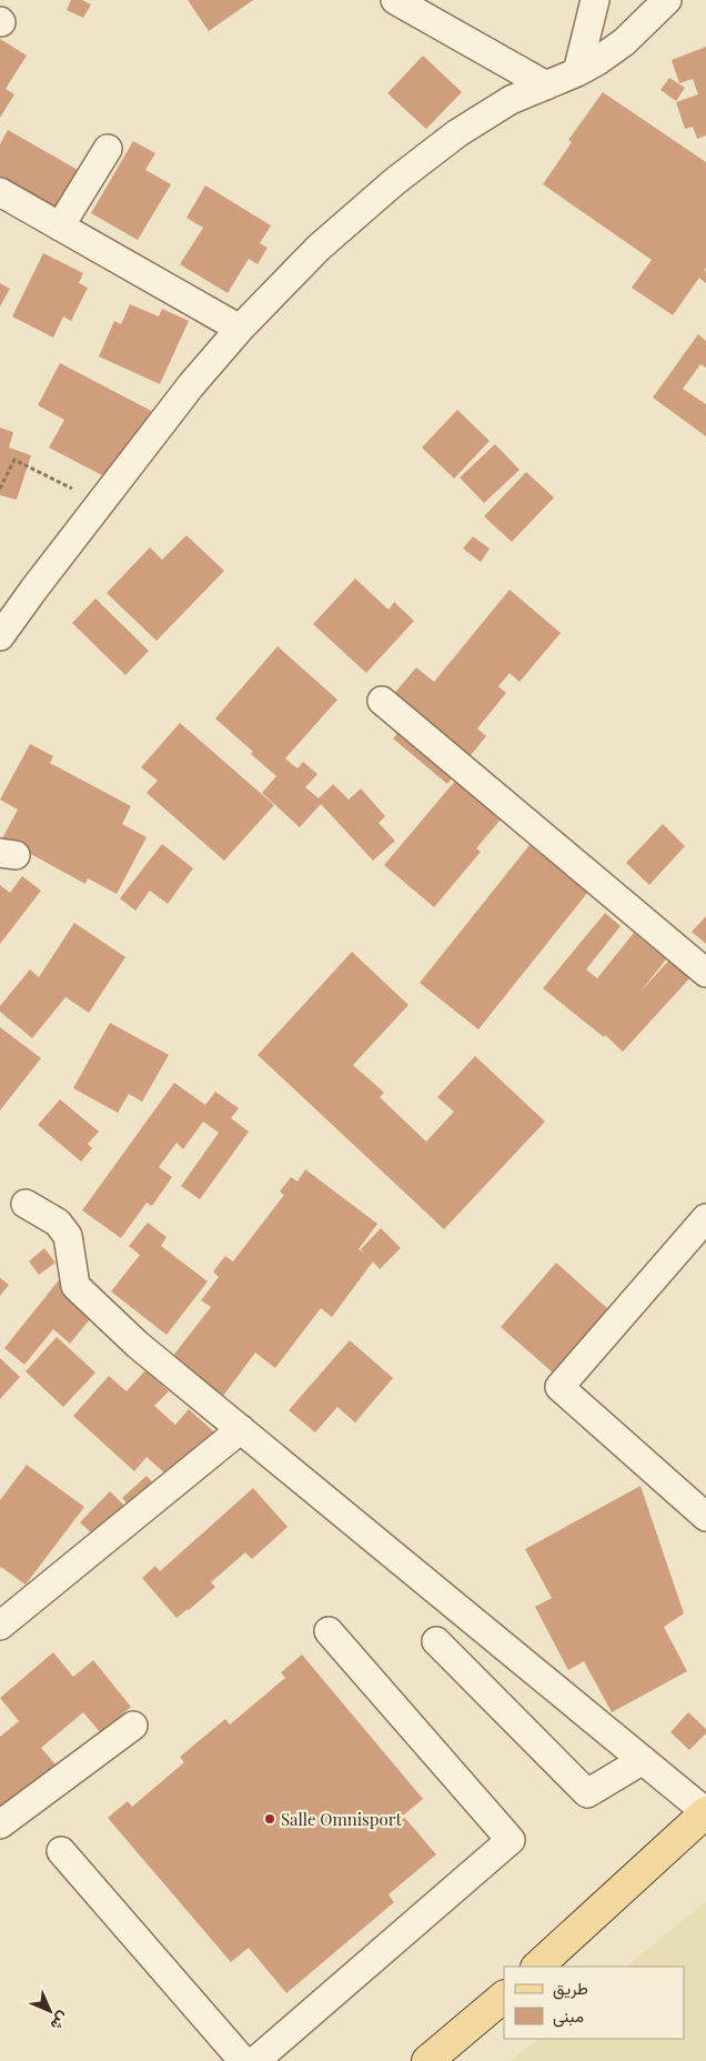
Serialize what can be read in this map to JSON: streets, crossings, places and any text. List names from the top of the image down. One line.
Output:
{"places":["Salle Omnisport"],"legend":["طريق","مبنى"],"north":"bottom right"}
